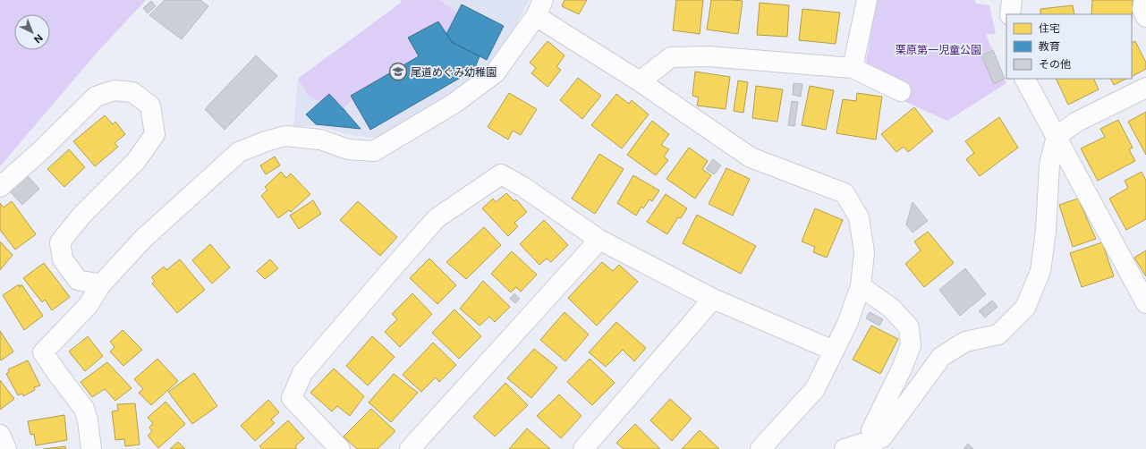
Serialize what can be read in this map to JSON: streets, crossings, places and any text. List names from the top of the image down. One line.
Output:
{"parks":["栗原第一児童公園"],"places":{"school or university":["尾道めぐみ幼稚園"]},"legend":["住宅","教育","その他"],"north":"bottom right"}
